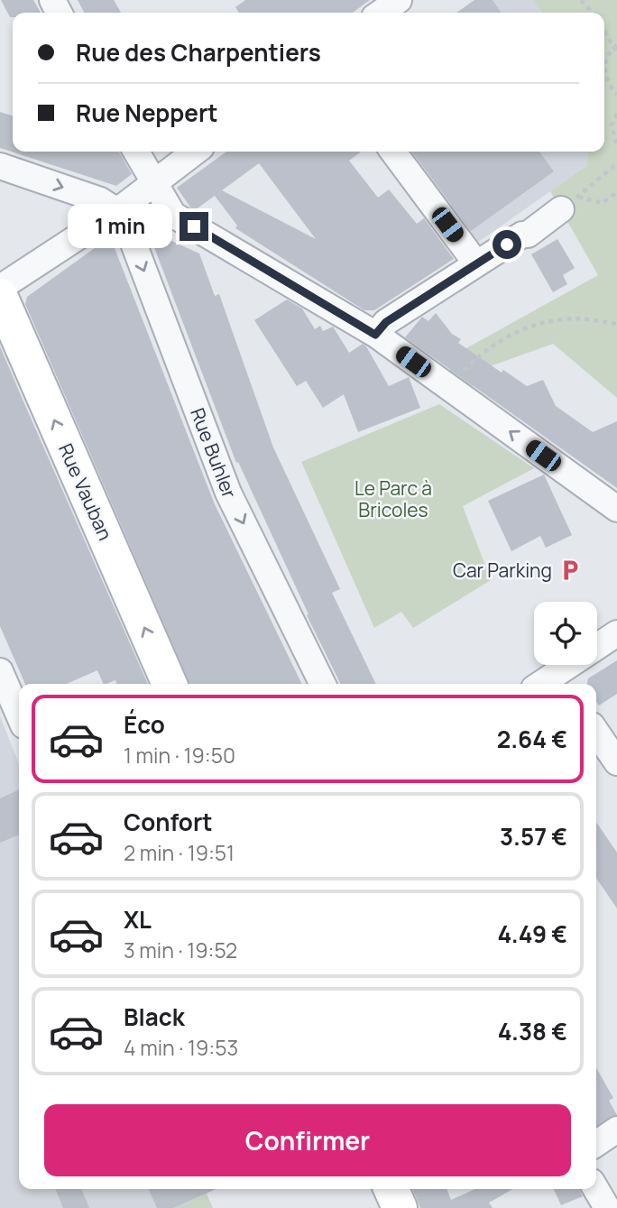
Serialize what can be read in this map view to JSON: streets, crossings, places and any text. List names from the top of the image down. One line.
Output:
{"streets":{"main road":["Rue Vauban"],"street":["Rue Buhler"]},"one_way":["Rue Buhler","Rue Vauban"],"parks":["Le Parc à Bricoles"],"places":{"parking":["Car Parking"]},"page":{"banner":["Rue des Charpentiers","Rue Neppert"],"bubble":"1 min","list":[{"name":"Éco","note":"1 min · 19:50","value":"2.64 €"},{"name":"Confort","note":"2 min · 19:51","value":"3.57 €"},{"name":"XL","note":"3 min · 19:52","value":"4.49 €"},{"name":"Black","note":"4 min · 19:53","value":"4.38 €"}],"buttons":"Confirmer"}}
